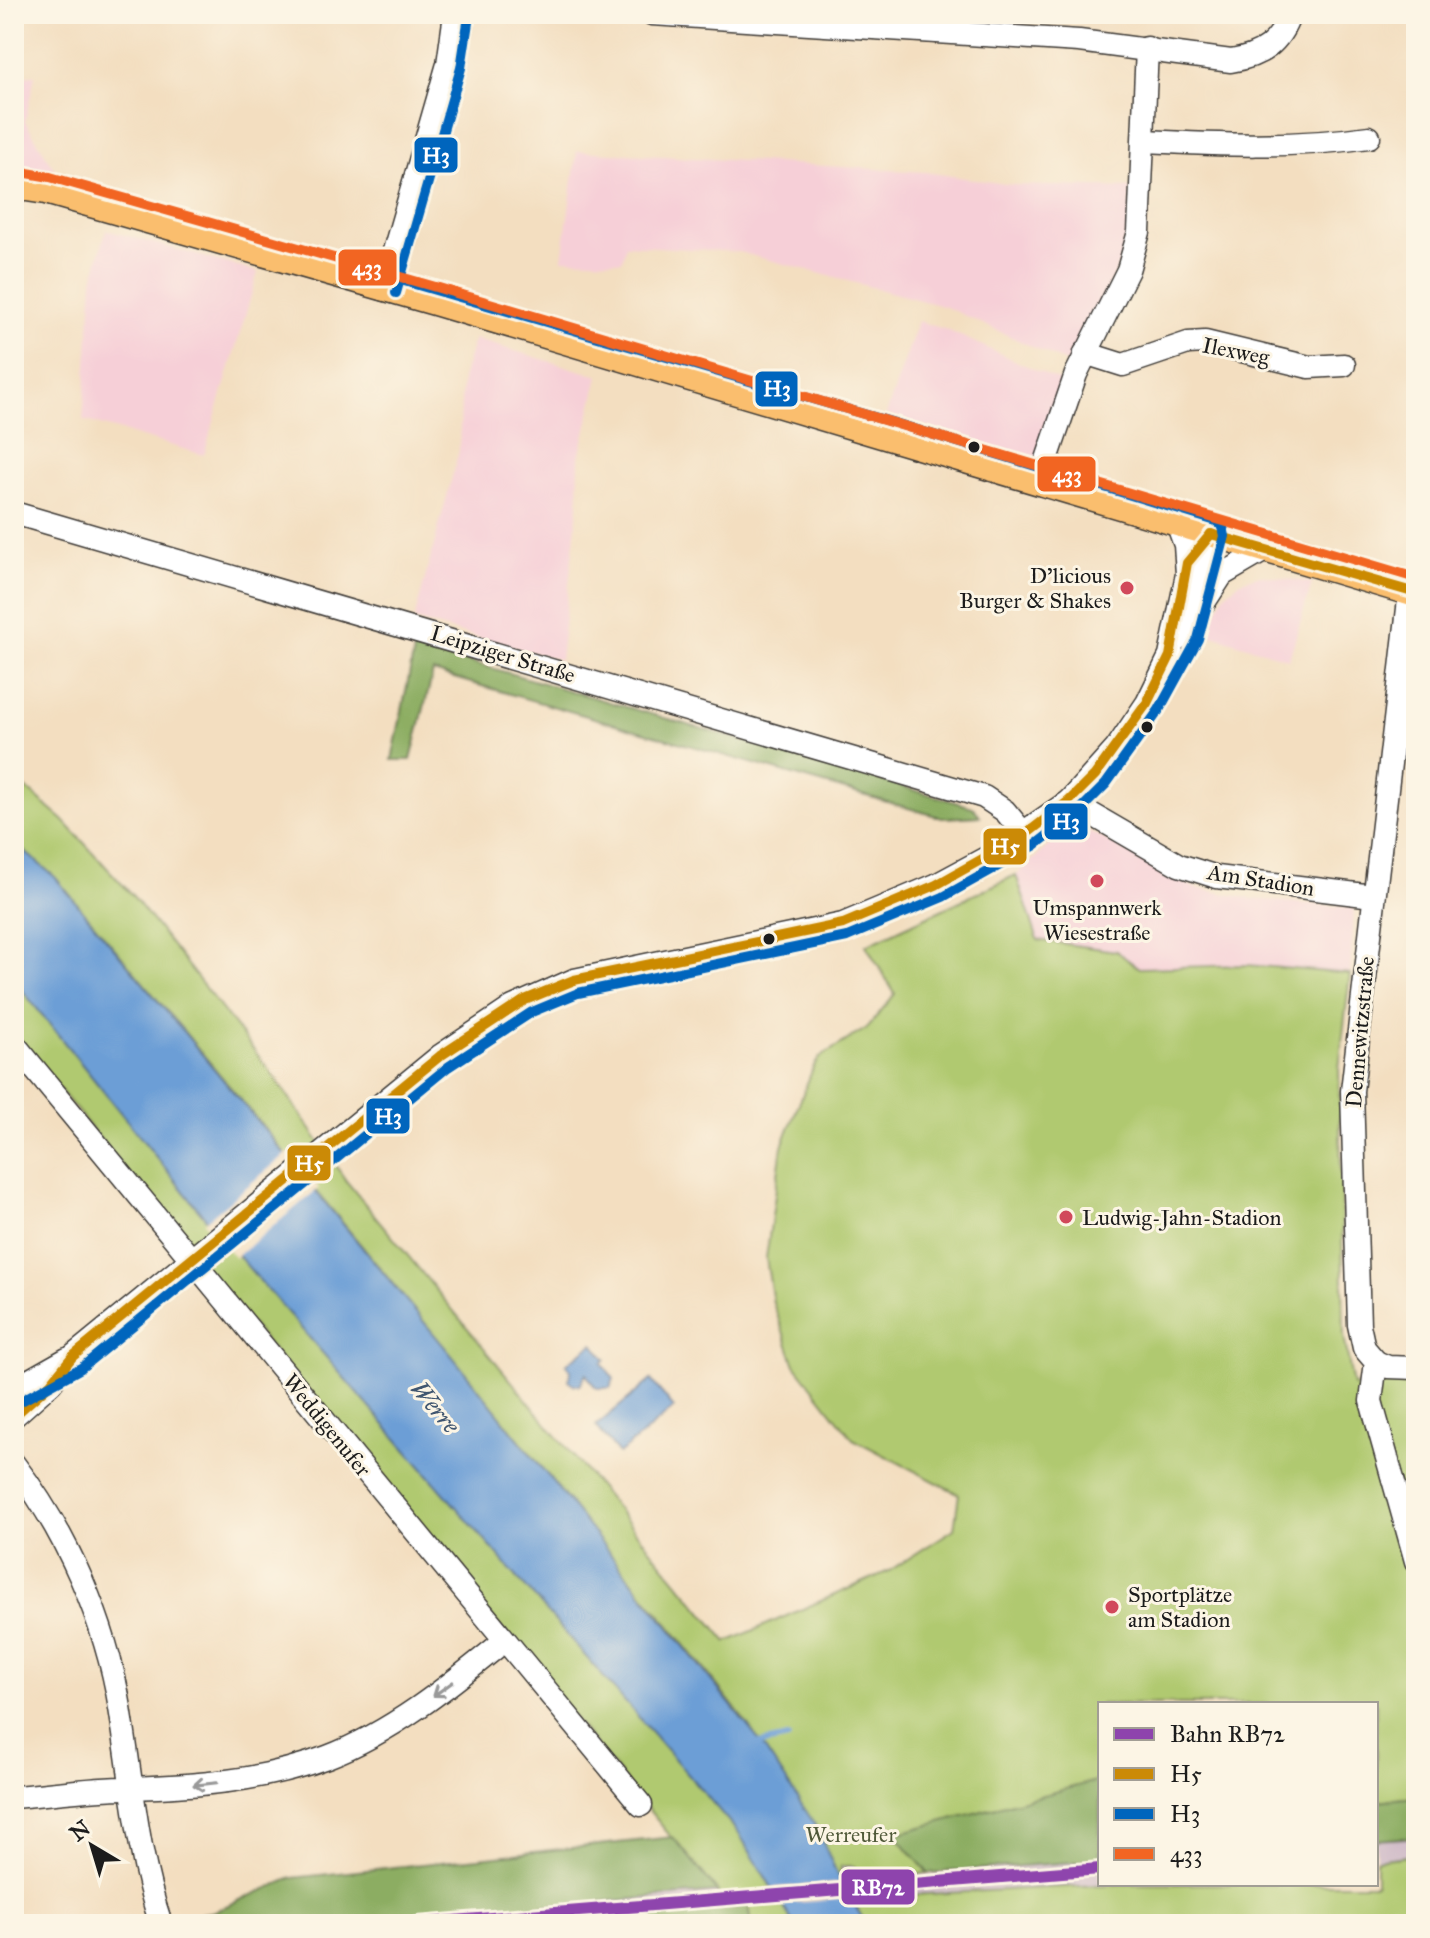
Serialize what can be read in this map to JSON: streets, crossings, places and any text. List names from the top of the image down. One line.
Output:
{"streets":{"street":["Ilexweg","Leipziger Straße","Am Stadion","Dennewitzstraße","Weddigenufer"]},"crossings":[["Am Stadion","Dennewitzstraße"]],"water":["Werre"],"parks":["Werreufer"],"places":["D'licious Burger & Shakes","Umspannwerk Wiesestraße","Ludwig-Jahn-Stadion","Sportplätze am Stadion"],"lines":["transit line H3","transit line 433","transit line H5","rail line RB72"],"legend":["Bahn RB72","H5","H3","433"],"north":"top left"}
